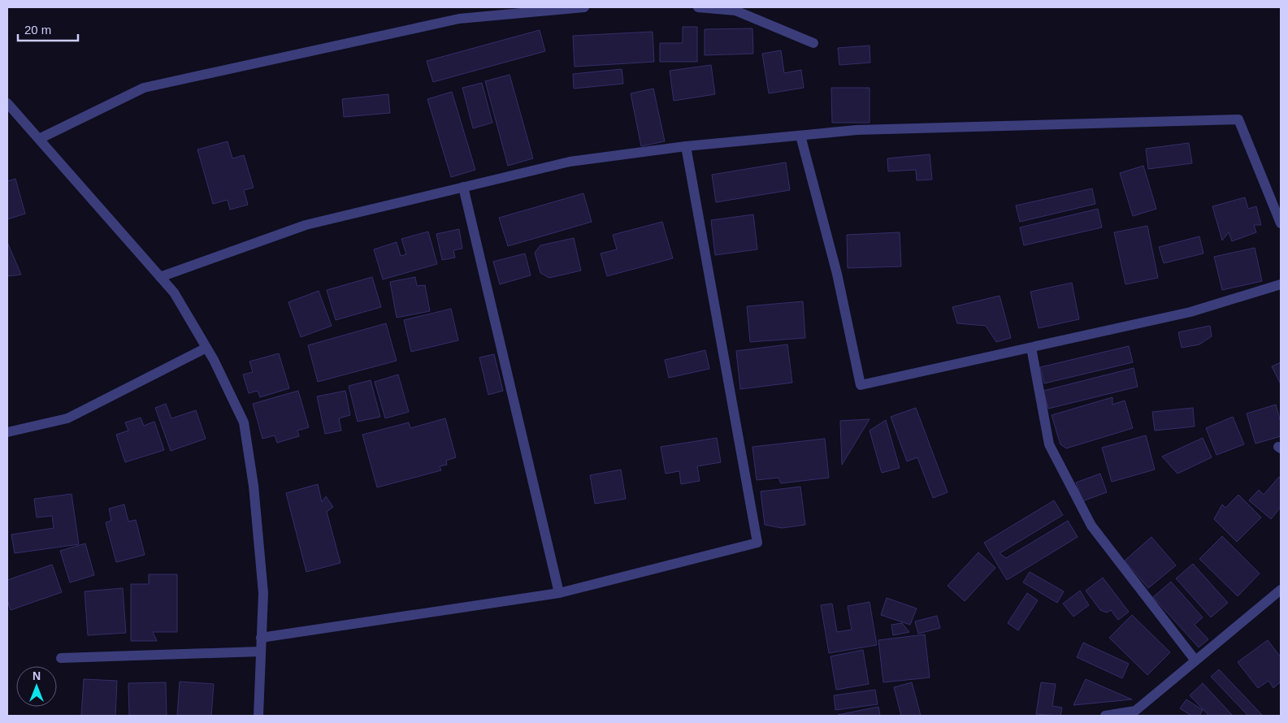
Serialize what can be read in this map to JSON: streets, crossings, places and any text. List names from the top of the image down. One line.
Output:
{"scale_bar":"20 m","north":"top"}
